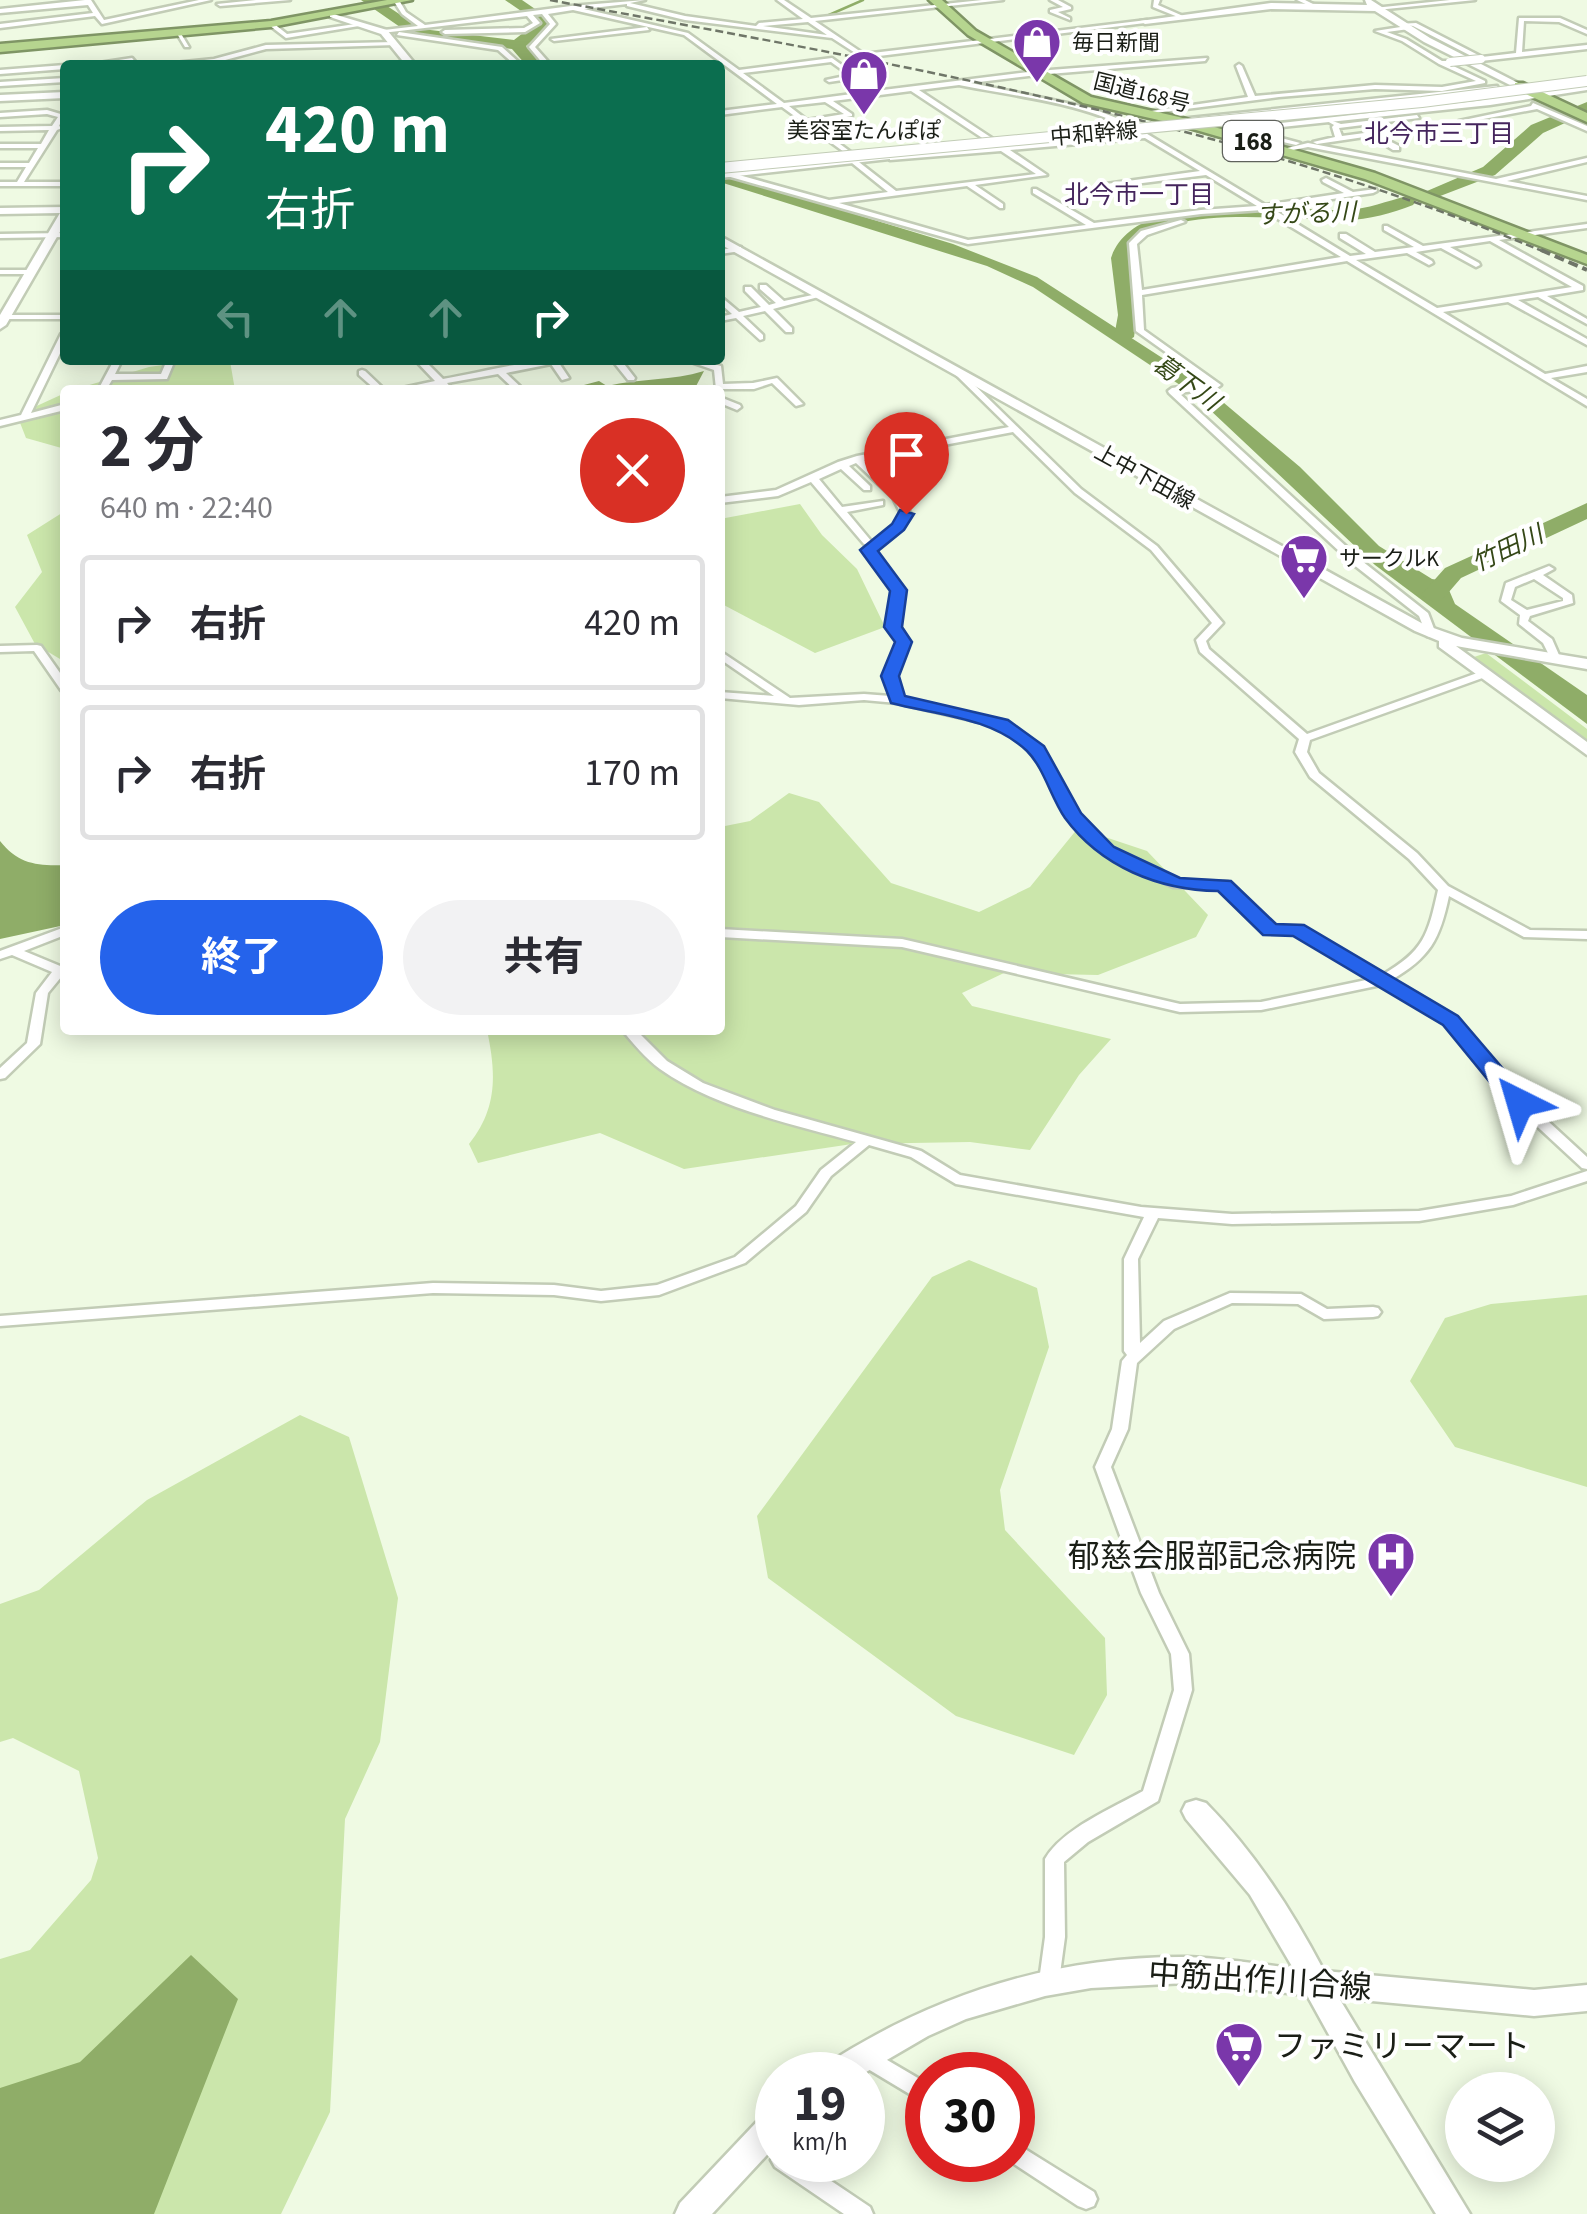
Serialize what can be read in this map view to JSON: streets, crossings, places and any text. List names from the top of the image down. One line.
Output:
{"streets":{"highway":["国道168号","168"],"main road":["中和幹線","上中下田線","中筋出作川合線"]},"districts":["北今市三丁目","北今市一丁目"],"water":["すがる川","葛下川","竹田川"],"places":{"shop":["毎日新聞","美容室たんぽぽ"],"supermarket":["サークルK","ファミリーマート"],"hospital":["郁慈会服部記念病院"]},"page":{"turn":["420 m","右折"],"heading":["2 分","640 m · 22:40"],"list":[{"name":"右折","value":"420 m"},{"name":"右折","value":"170 m"}],"buttons":["終了","共有"],"speed":"19 km/h","limit":"30"}}
